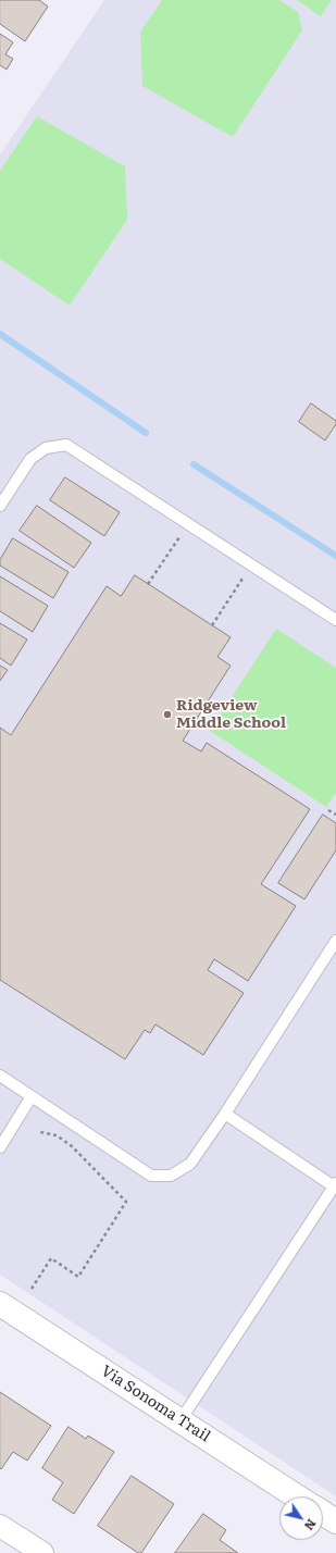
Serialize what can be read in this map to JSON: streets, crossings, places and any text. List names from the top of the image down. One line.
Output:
{"streets":{"street":["Via Sonoma Trail"]},"places":["Ridgeview Middle School"],"north":"bottom right"}
